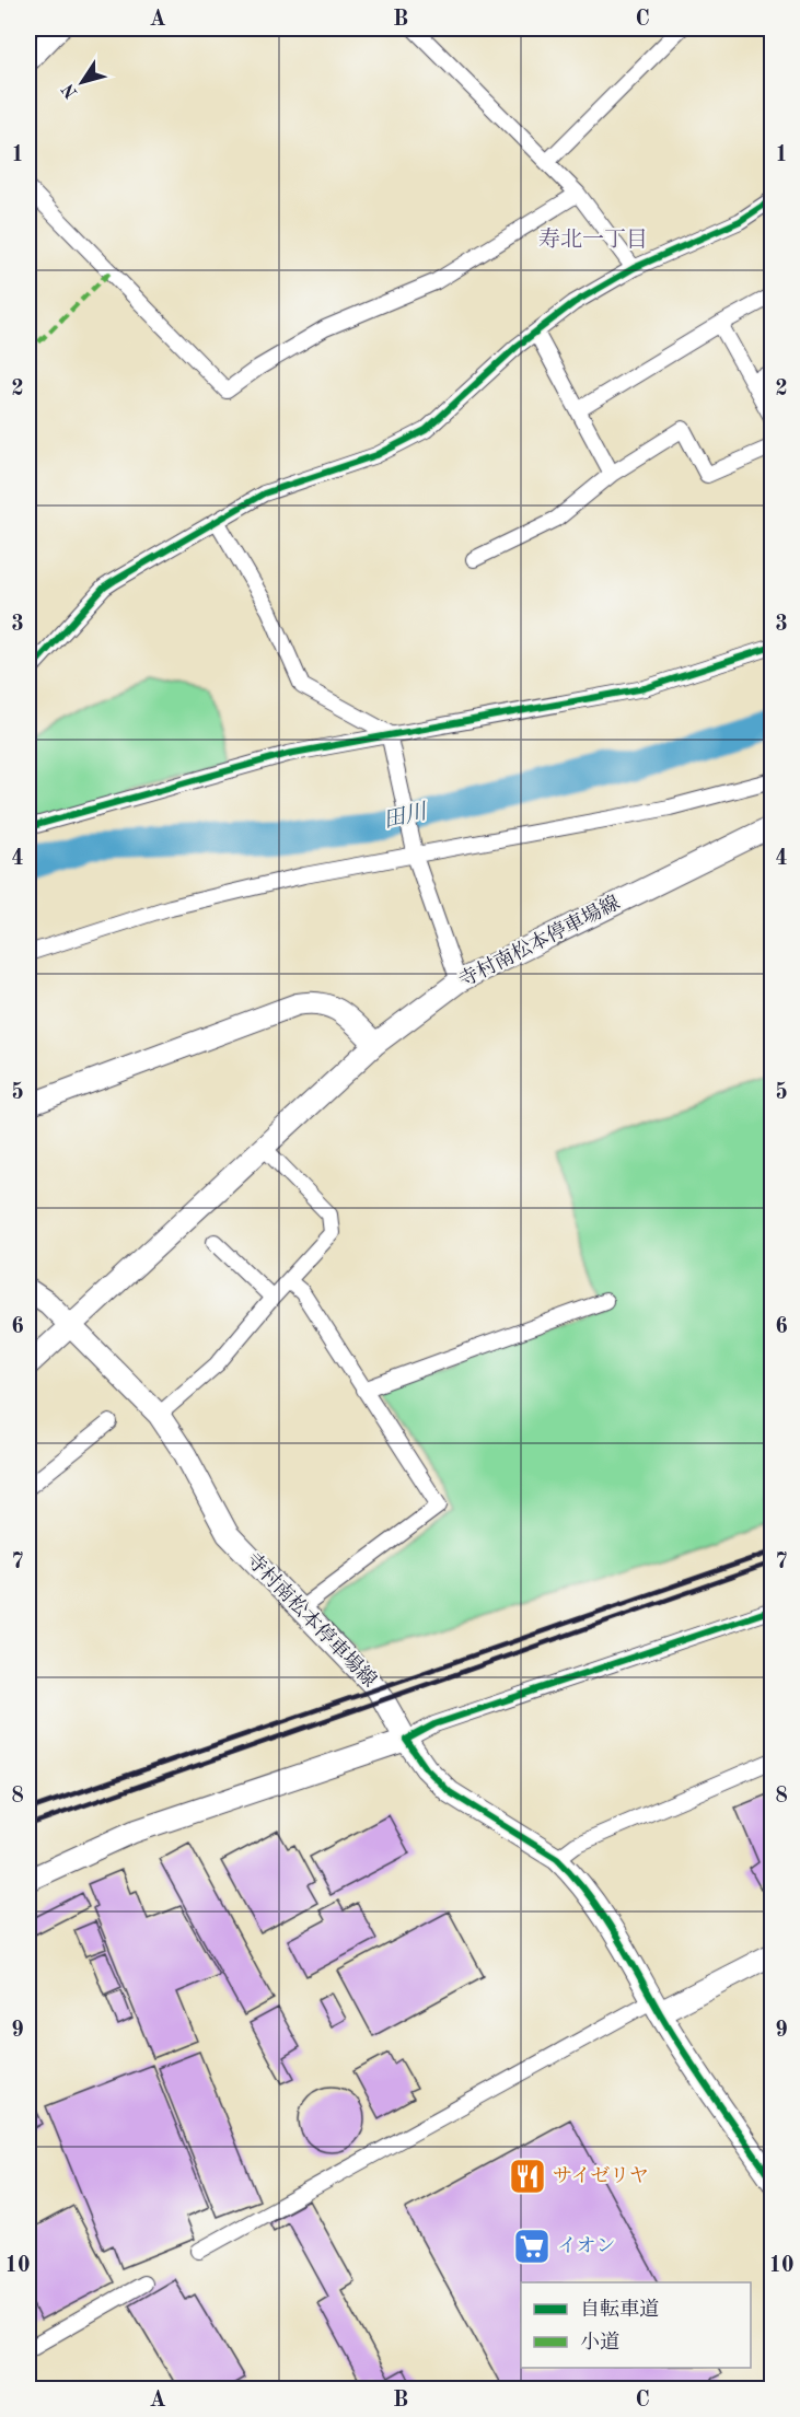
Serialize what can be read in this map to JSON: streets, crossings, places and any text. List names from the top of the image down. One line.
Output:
{"streets":{"main road":["寺村南松本停車場線"]},"districts":["寿北一丁目"],"water":["田川"],"places":{"restaurant":["サイゼリヤ"],"supermarket":["イオン"]},"legend":["自転車道","小道"],"north":"bottom left","grid":{"columns":["A","B","C"],"rows":["1","2","3","4","5","6","7","8","9","10"]}}
